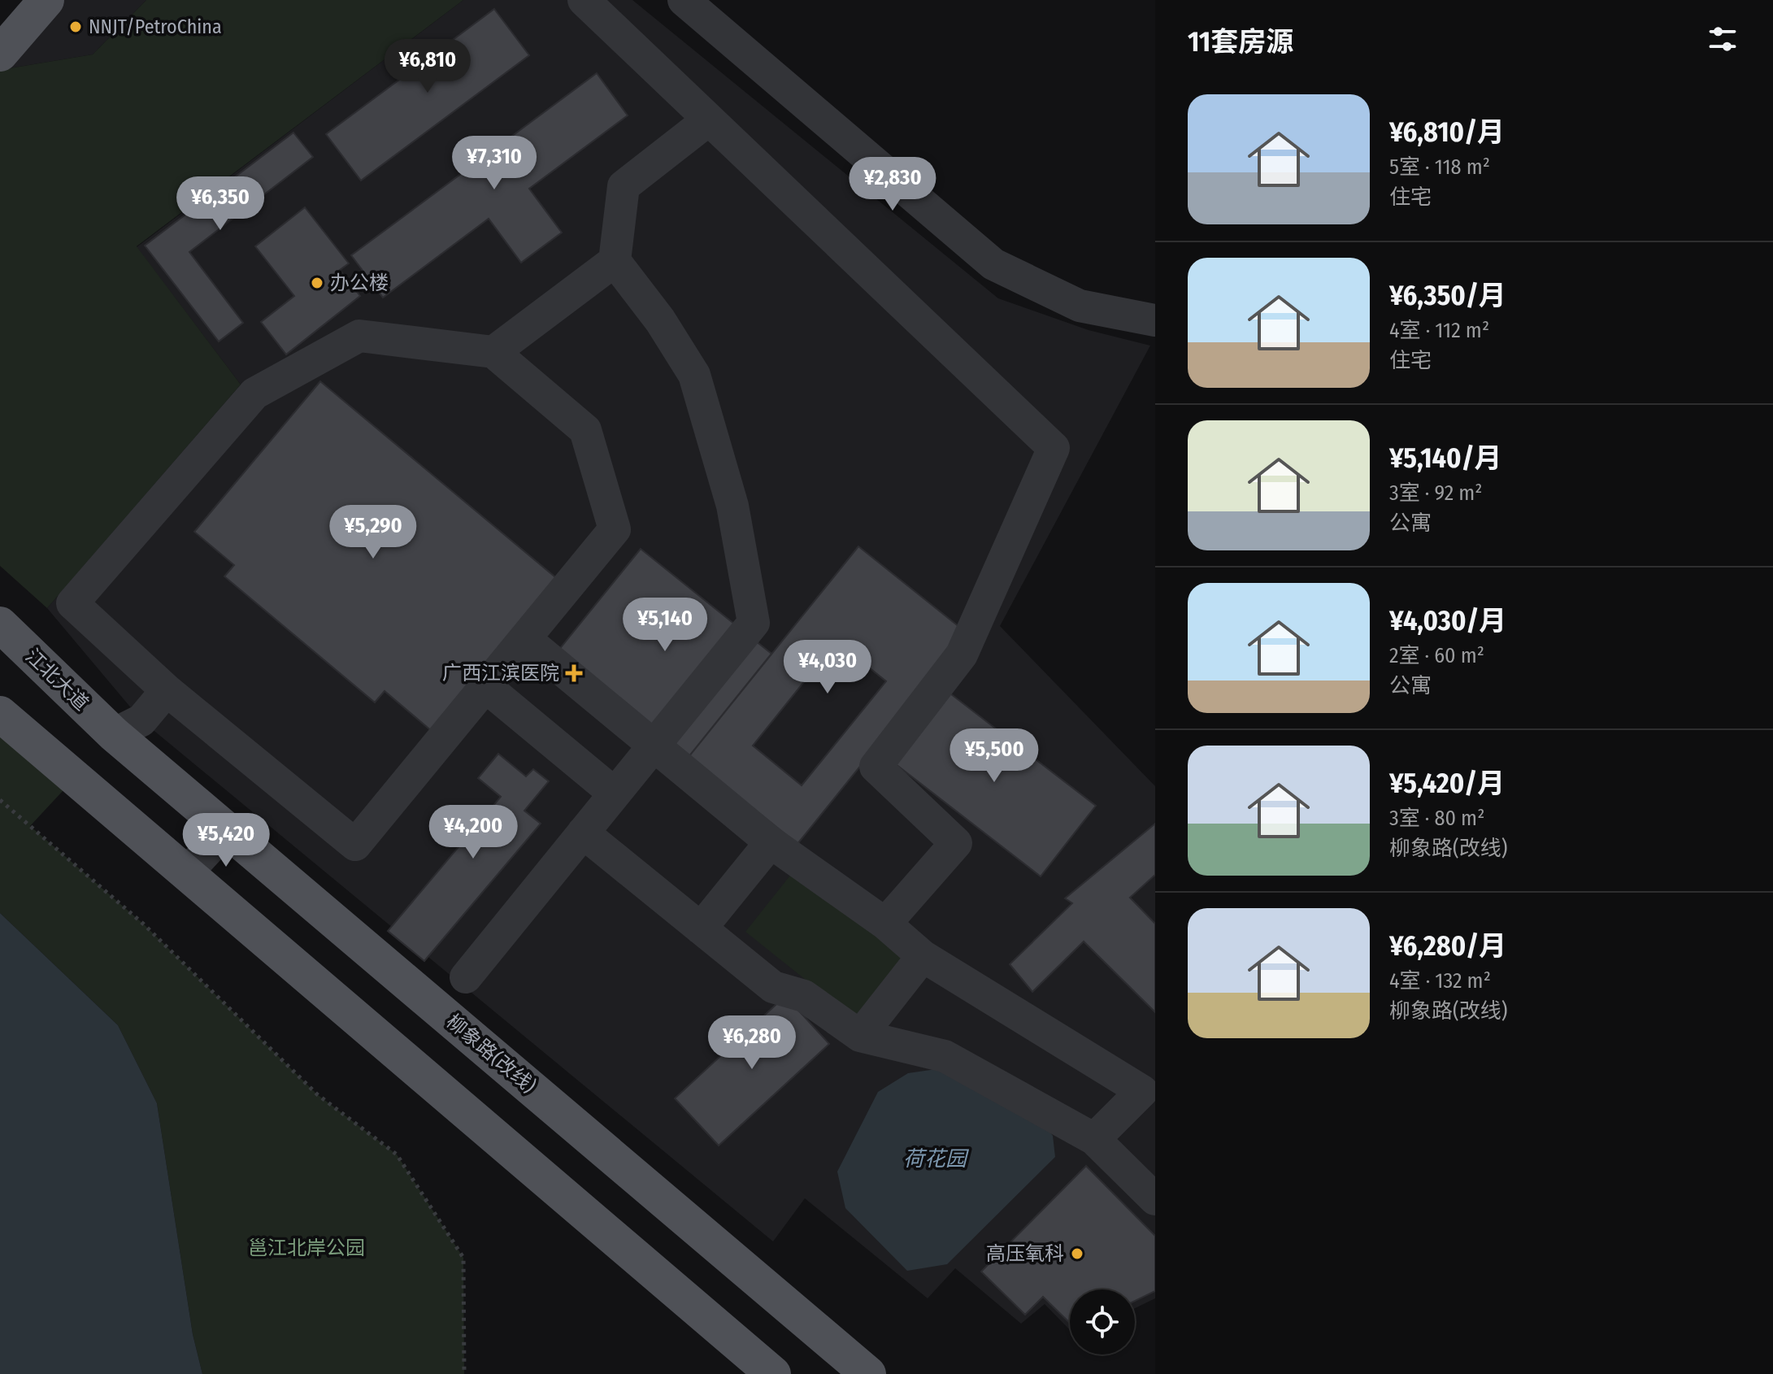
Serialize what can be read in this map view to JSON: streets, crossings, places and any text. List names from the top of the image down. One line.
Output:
{"streets":{"main road":["江北大道","柳象路(改线)"]},"crossings":[["江北大道","柳象路(改线)"]],"water":["荷花园"],"parks":["邕江北岸公园"],"places":{"other":["NNJT/PetroChina","办公楼","高压氧科"],"health":["广西江滨医院"]},"page":{"heading":"11套房源","price":["¥6,810","¥7,310","¥2,830","¥6,350","¥5,290","¥5,140","¥4,030","¥5,500","¥4,200","¥5,420","¥6,280"],"list":[{"name":"¥6,810/月","note":"5室 · 118 m² · 住宅"},{"name":"¥6,350/月","note":"4室 · 112 m² · 住宅"},{"name":"¥5,140/月","note":"3室 · 92 m² · 公寓"},{"name":"¥4,030/月","note":"2室 · 60 m² · 公寓"},{"name":"¥5,420/月","note":"3室 · 80 m² · 柳象路(改线)"},{"name":"¥6,280/月","note":"4室 · 132 m² · 柳象路(改线)"}]}}
